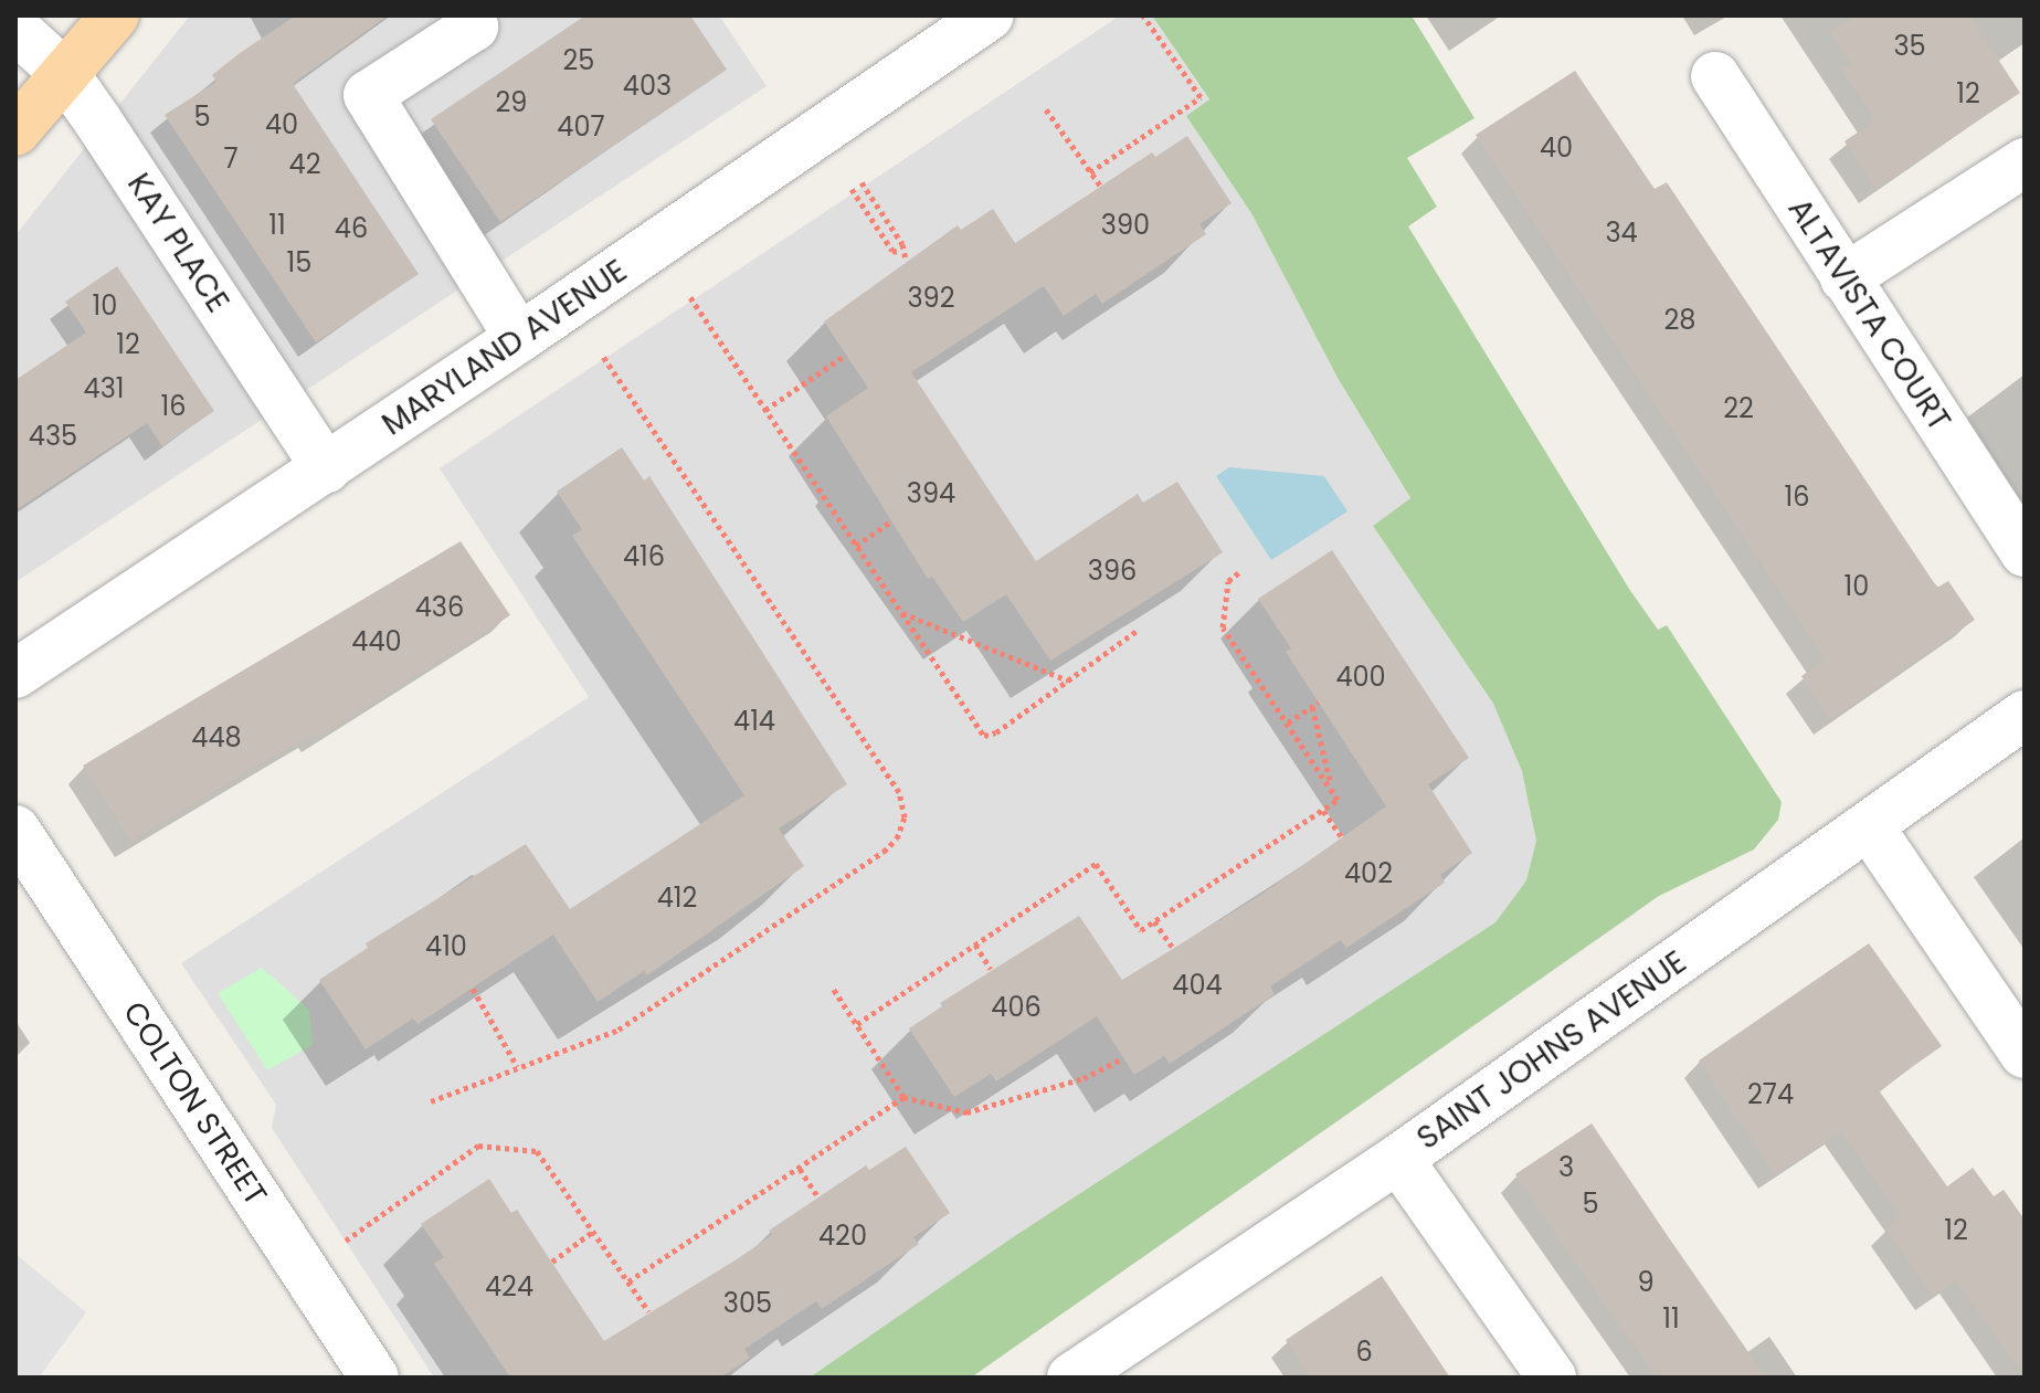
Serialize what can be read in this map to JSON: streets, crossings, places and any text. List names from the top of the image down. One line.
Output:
{"streets":{"street":["KAY PLACE","ALTAVISTA COURT","MARYLAND AVENUE","SAINT JOHNS AVENUE","COLTON STREET"]},"crossings":[["KAY PLACE","MARYLAND AVENUE"]],"house_numbers":["35","25","403","12","29","5","40","407","40","7","42","11","390","46","34","15","392","10","28","12","431","16","22","435","394","16","416","396","10","436","440","400","414","448","402","412","410","404","406","274","3","5","12","420","9","424","305","11","6"]}
